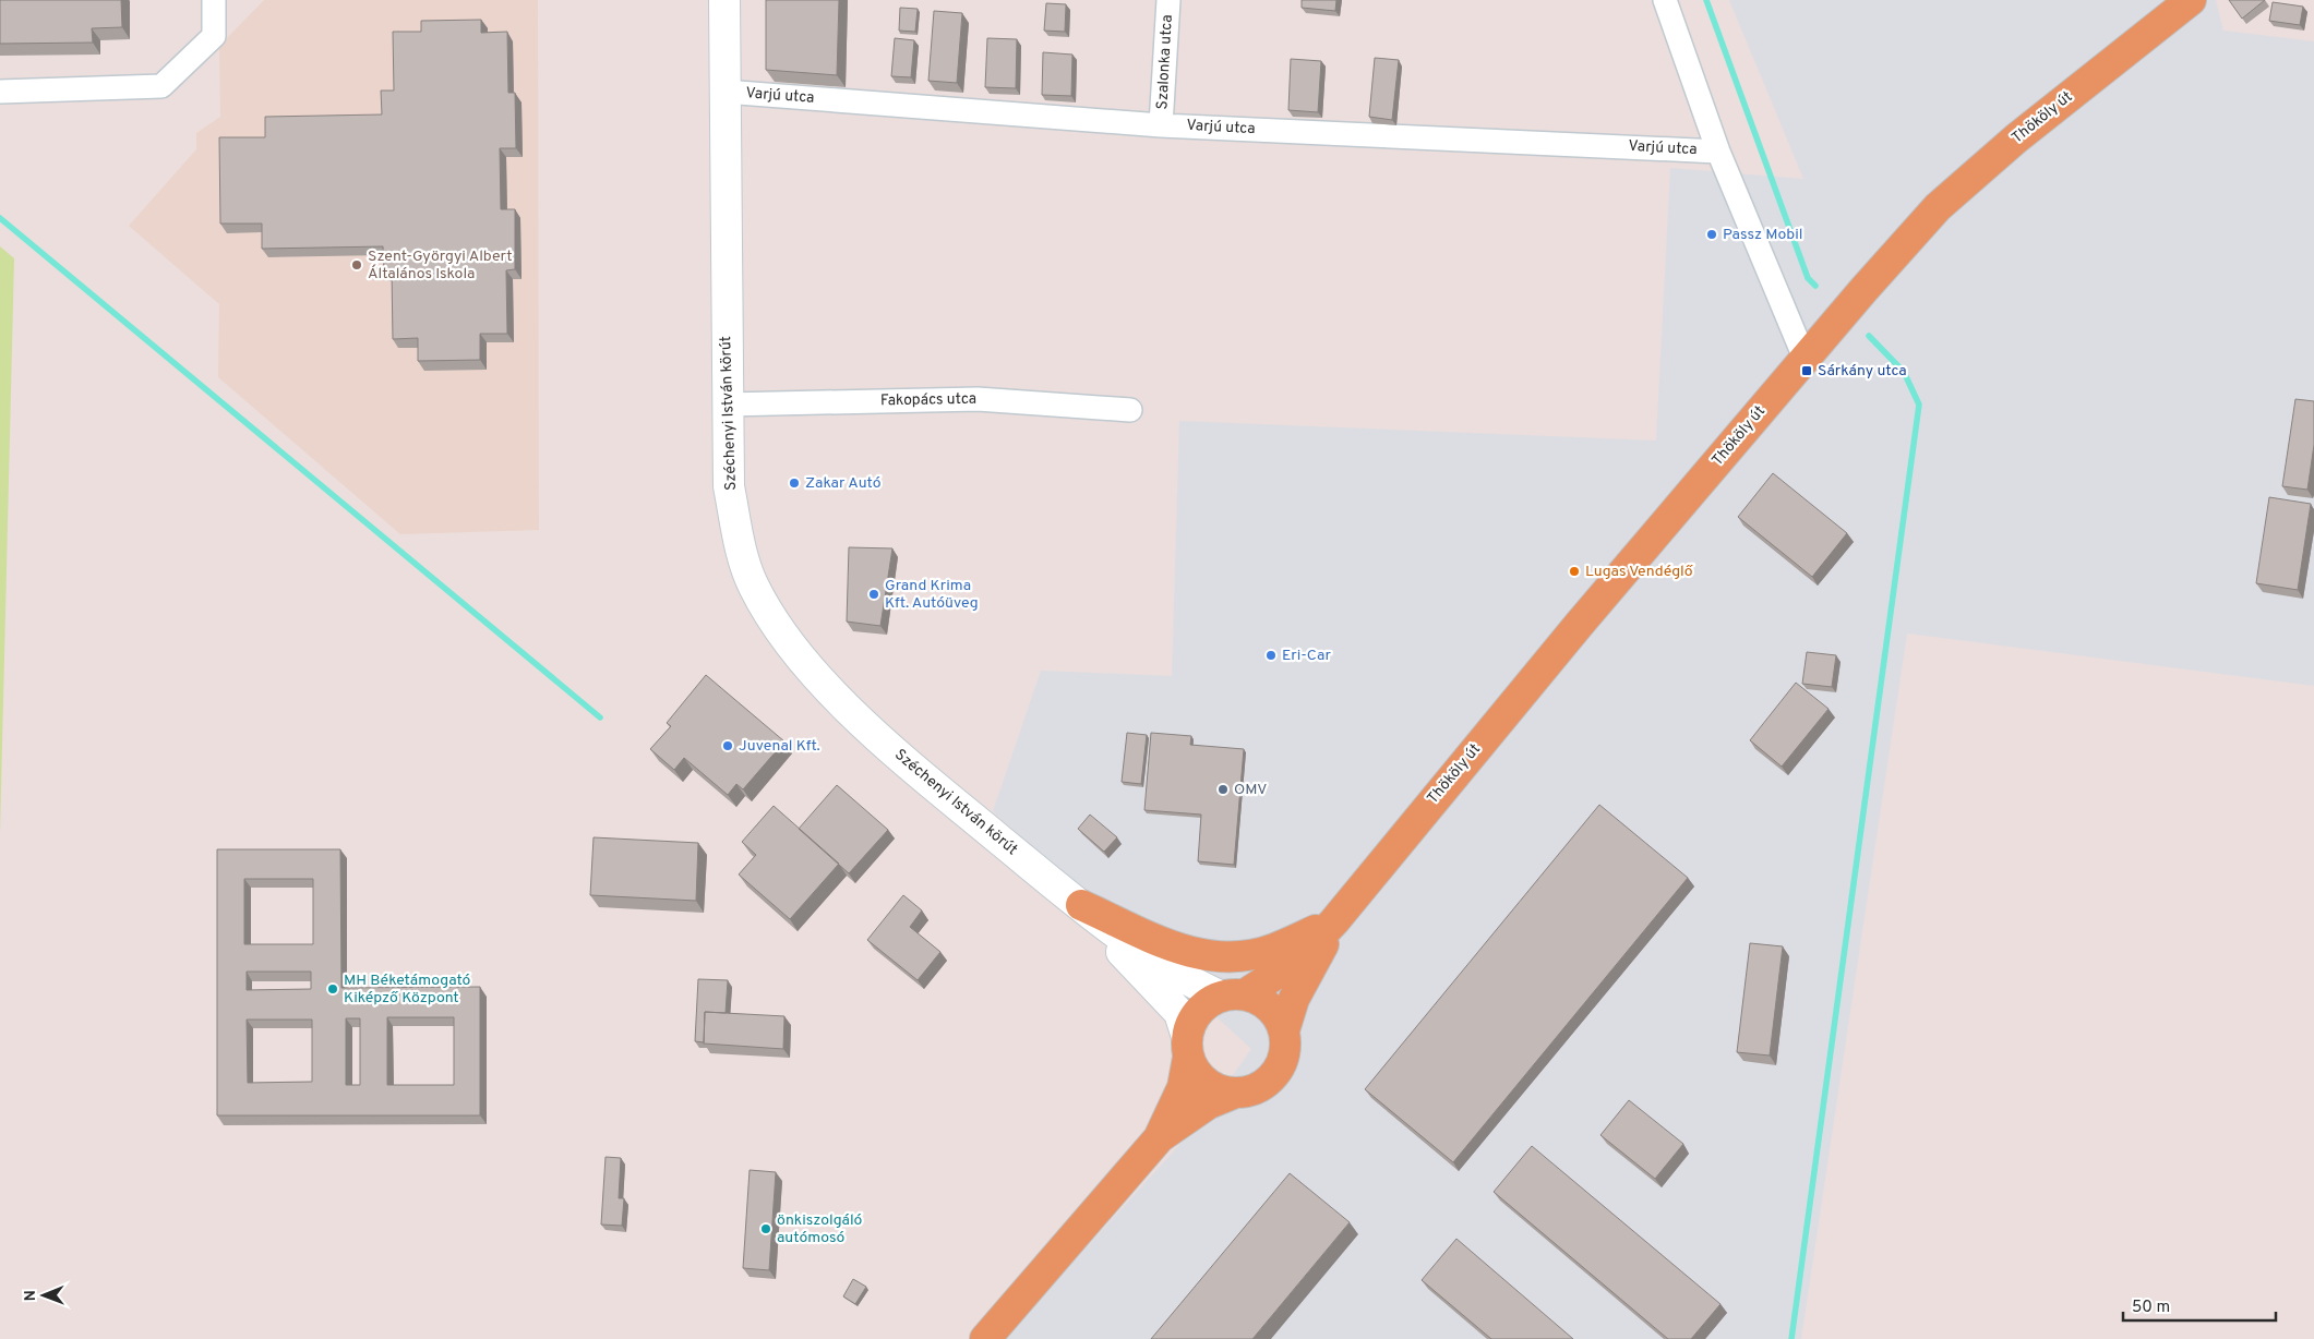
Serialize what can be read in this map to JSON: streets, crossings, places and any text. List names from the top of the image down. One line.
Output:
{"streets":{"main road":["Thököly út"],"street":["Szalonka utca","Varjú utca","Fakopács utca","Széchenyi István körút"]},"crossings":[["Szalonka utca","Varjú utca"],["Varjú utca","Széchenyi István körút"],["Thököly út","Széchenyi István körút"],["Fakopács utca","Széchenyi István körút"]],"places":{"other":["Passz Mobil","Szent-Györgyi Albert Általános Iskola","Zakar Autó","Lugas Vendéglő","Grand Krima Kft. Autóüveg","Eri-Car","Juvenal Kft.","OMV","MH Béketámogató Kiképző Központ","önkiszolgáló autómosó"],"transit":["Sárkány utca"]},"scale_bar":"50 m","north":"left"}
